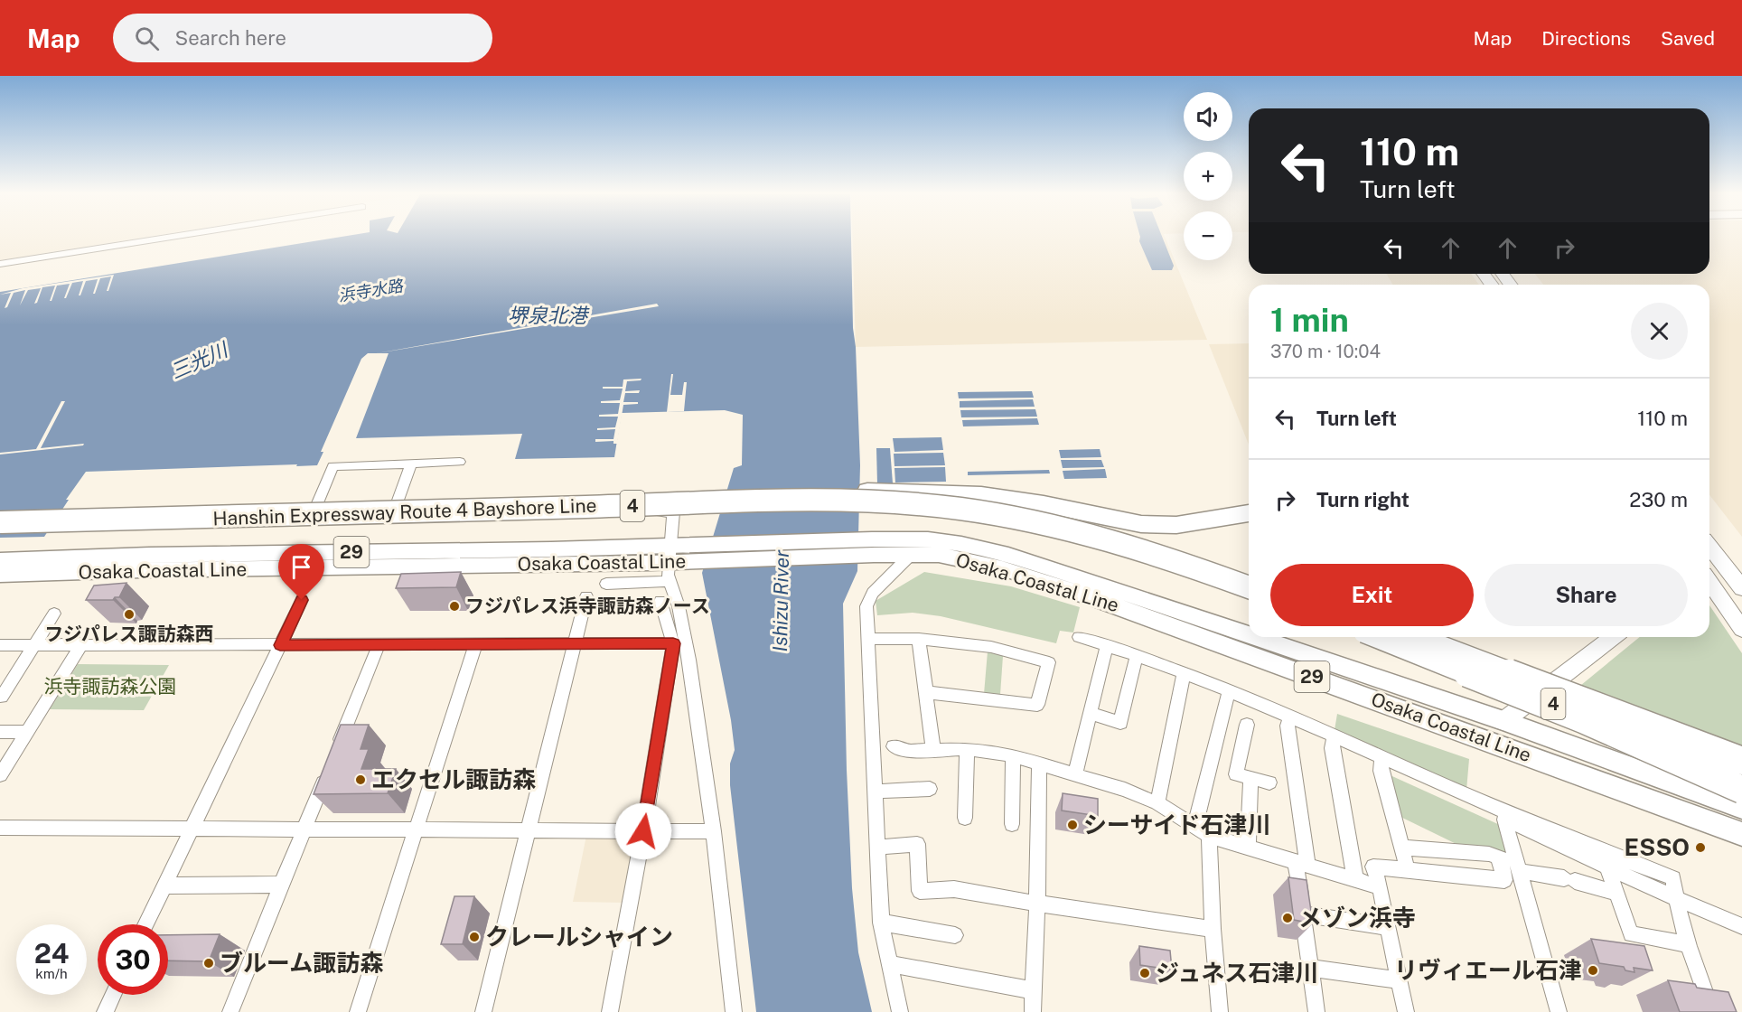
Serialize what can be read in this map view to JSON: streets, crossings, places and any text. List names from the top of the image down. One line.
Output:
{"streets":{"highway":["4","Hanshin Expressway Route 4 Bayshore Line"],"main road":["29","Osaka Coastal Line"]},"water":["浜寺水路","堺泉北港","三光川","Ishizu River"],"parks":["浜寺諏訪森公園"],"places":["フジパレス浜寺諏訪森ノース","フジパレス諏訪森西","エクセル諏訪森","シーサイド石津川","ESSO","メゾン浜寺","クレールシャイン","ブルーム諏訪森","リヴィエール石津","ジュネス石津川"],"page":{"header":"Map","search":"Search here","nav":["Map","Directions","Saved"],"map_buttons":["+","−"],"turn":["110 m","Turn left"],"heading":["1 min","370 m · 10:04"],"list":[{"name":"Turn left","value":"110 m"},{"name":"Turn right","value":"230 m"}],"buttons":["Exit","Share"],"speed":"24 km/h","limit":"30"}}
